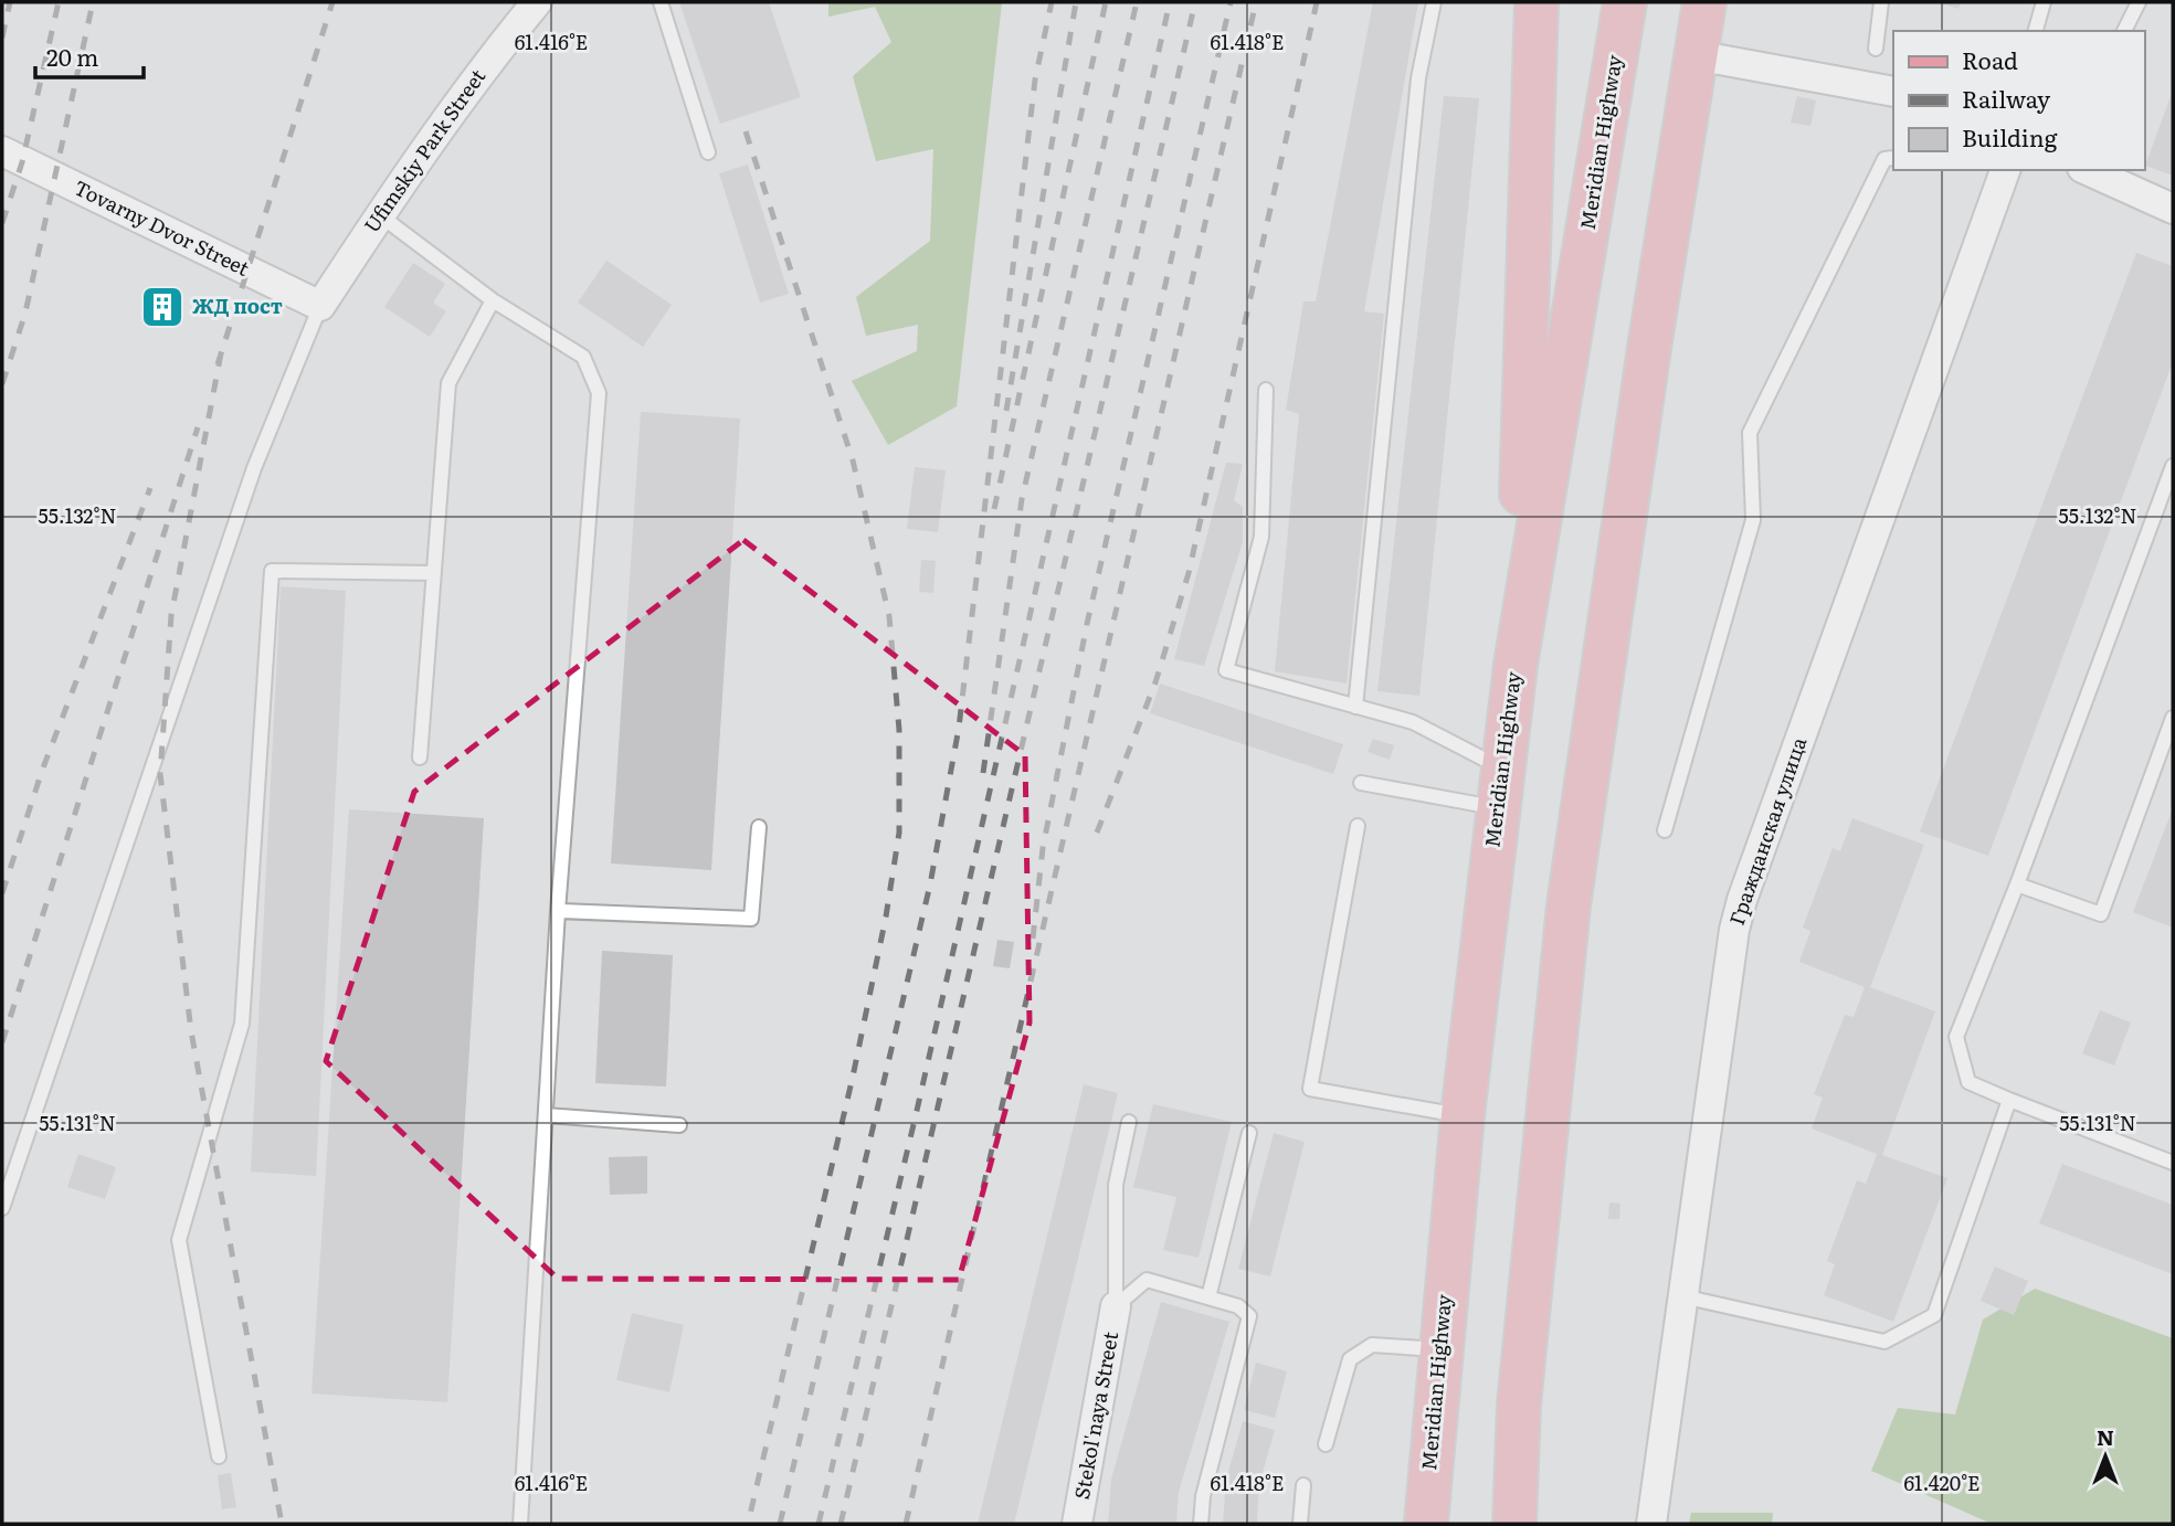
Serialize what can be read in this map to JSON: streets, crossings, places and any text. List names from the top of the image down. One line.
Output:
{"streets":{"main road":["Meridian Highway"],"street":["Ufimskiy Park Street","Tovarny Dvor Street","Гражданская улица","Stekol'naya Street"]},"crossings":[["Ufimskiy Park Street","Tovarny Dvor Street"]],"places":{"building":["ЖД пост"]},"legend":["Road","Railway","Building"],"scale_bar":"20 m","north":"top","coordinates":["61.416°E","61.418°E","55.132°N","55.131°N","61.420°E"]}
